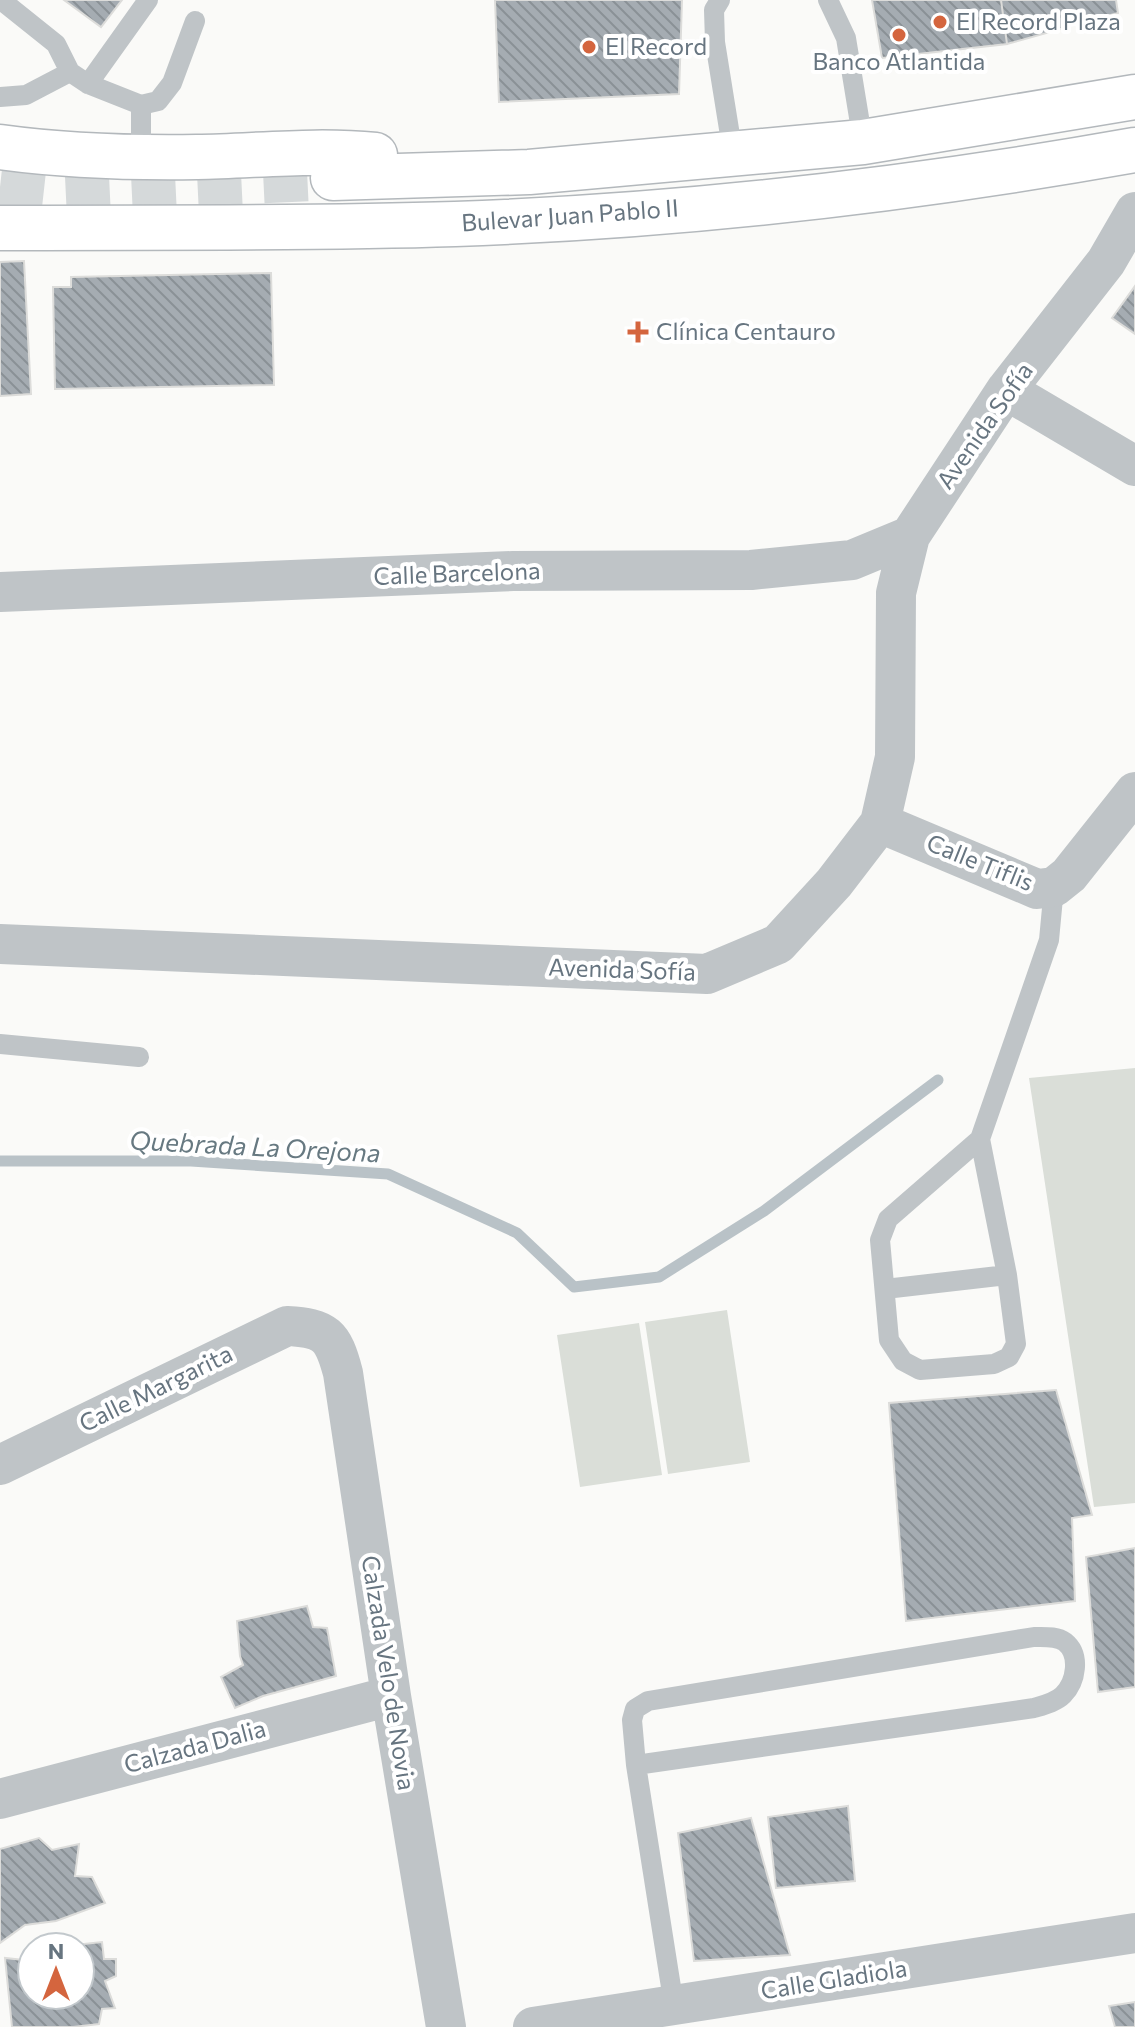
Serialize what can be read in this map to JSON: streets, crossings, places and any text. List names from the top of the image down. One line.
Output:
{"streets":{"main road":["Bulevar Juan Pablo II"],"street":["Avenida Sofía","Calle Barcelona","Calle Tiflis","Calle Margarita","Calzada Velo de Novia","Calzada Dalia","Calle Gladiola"]},"crossings":[["Avenida Sofía","Calle Barcelona"],["Avenida Sofía","Calle Tiflis"],["Calle Margarita","Calzada Velo de Novia"],["Calzada Velo de Novia","Calzada Dalia"]],"water":["Quebrada La Orejona"],"places":{"other":["El Record Plaza","Banco Atlantida","El Record"],"health":["Clínica Centauro"]},"north":"top"}
